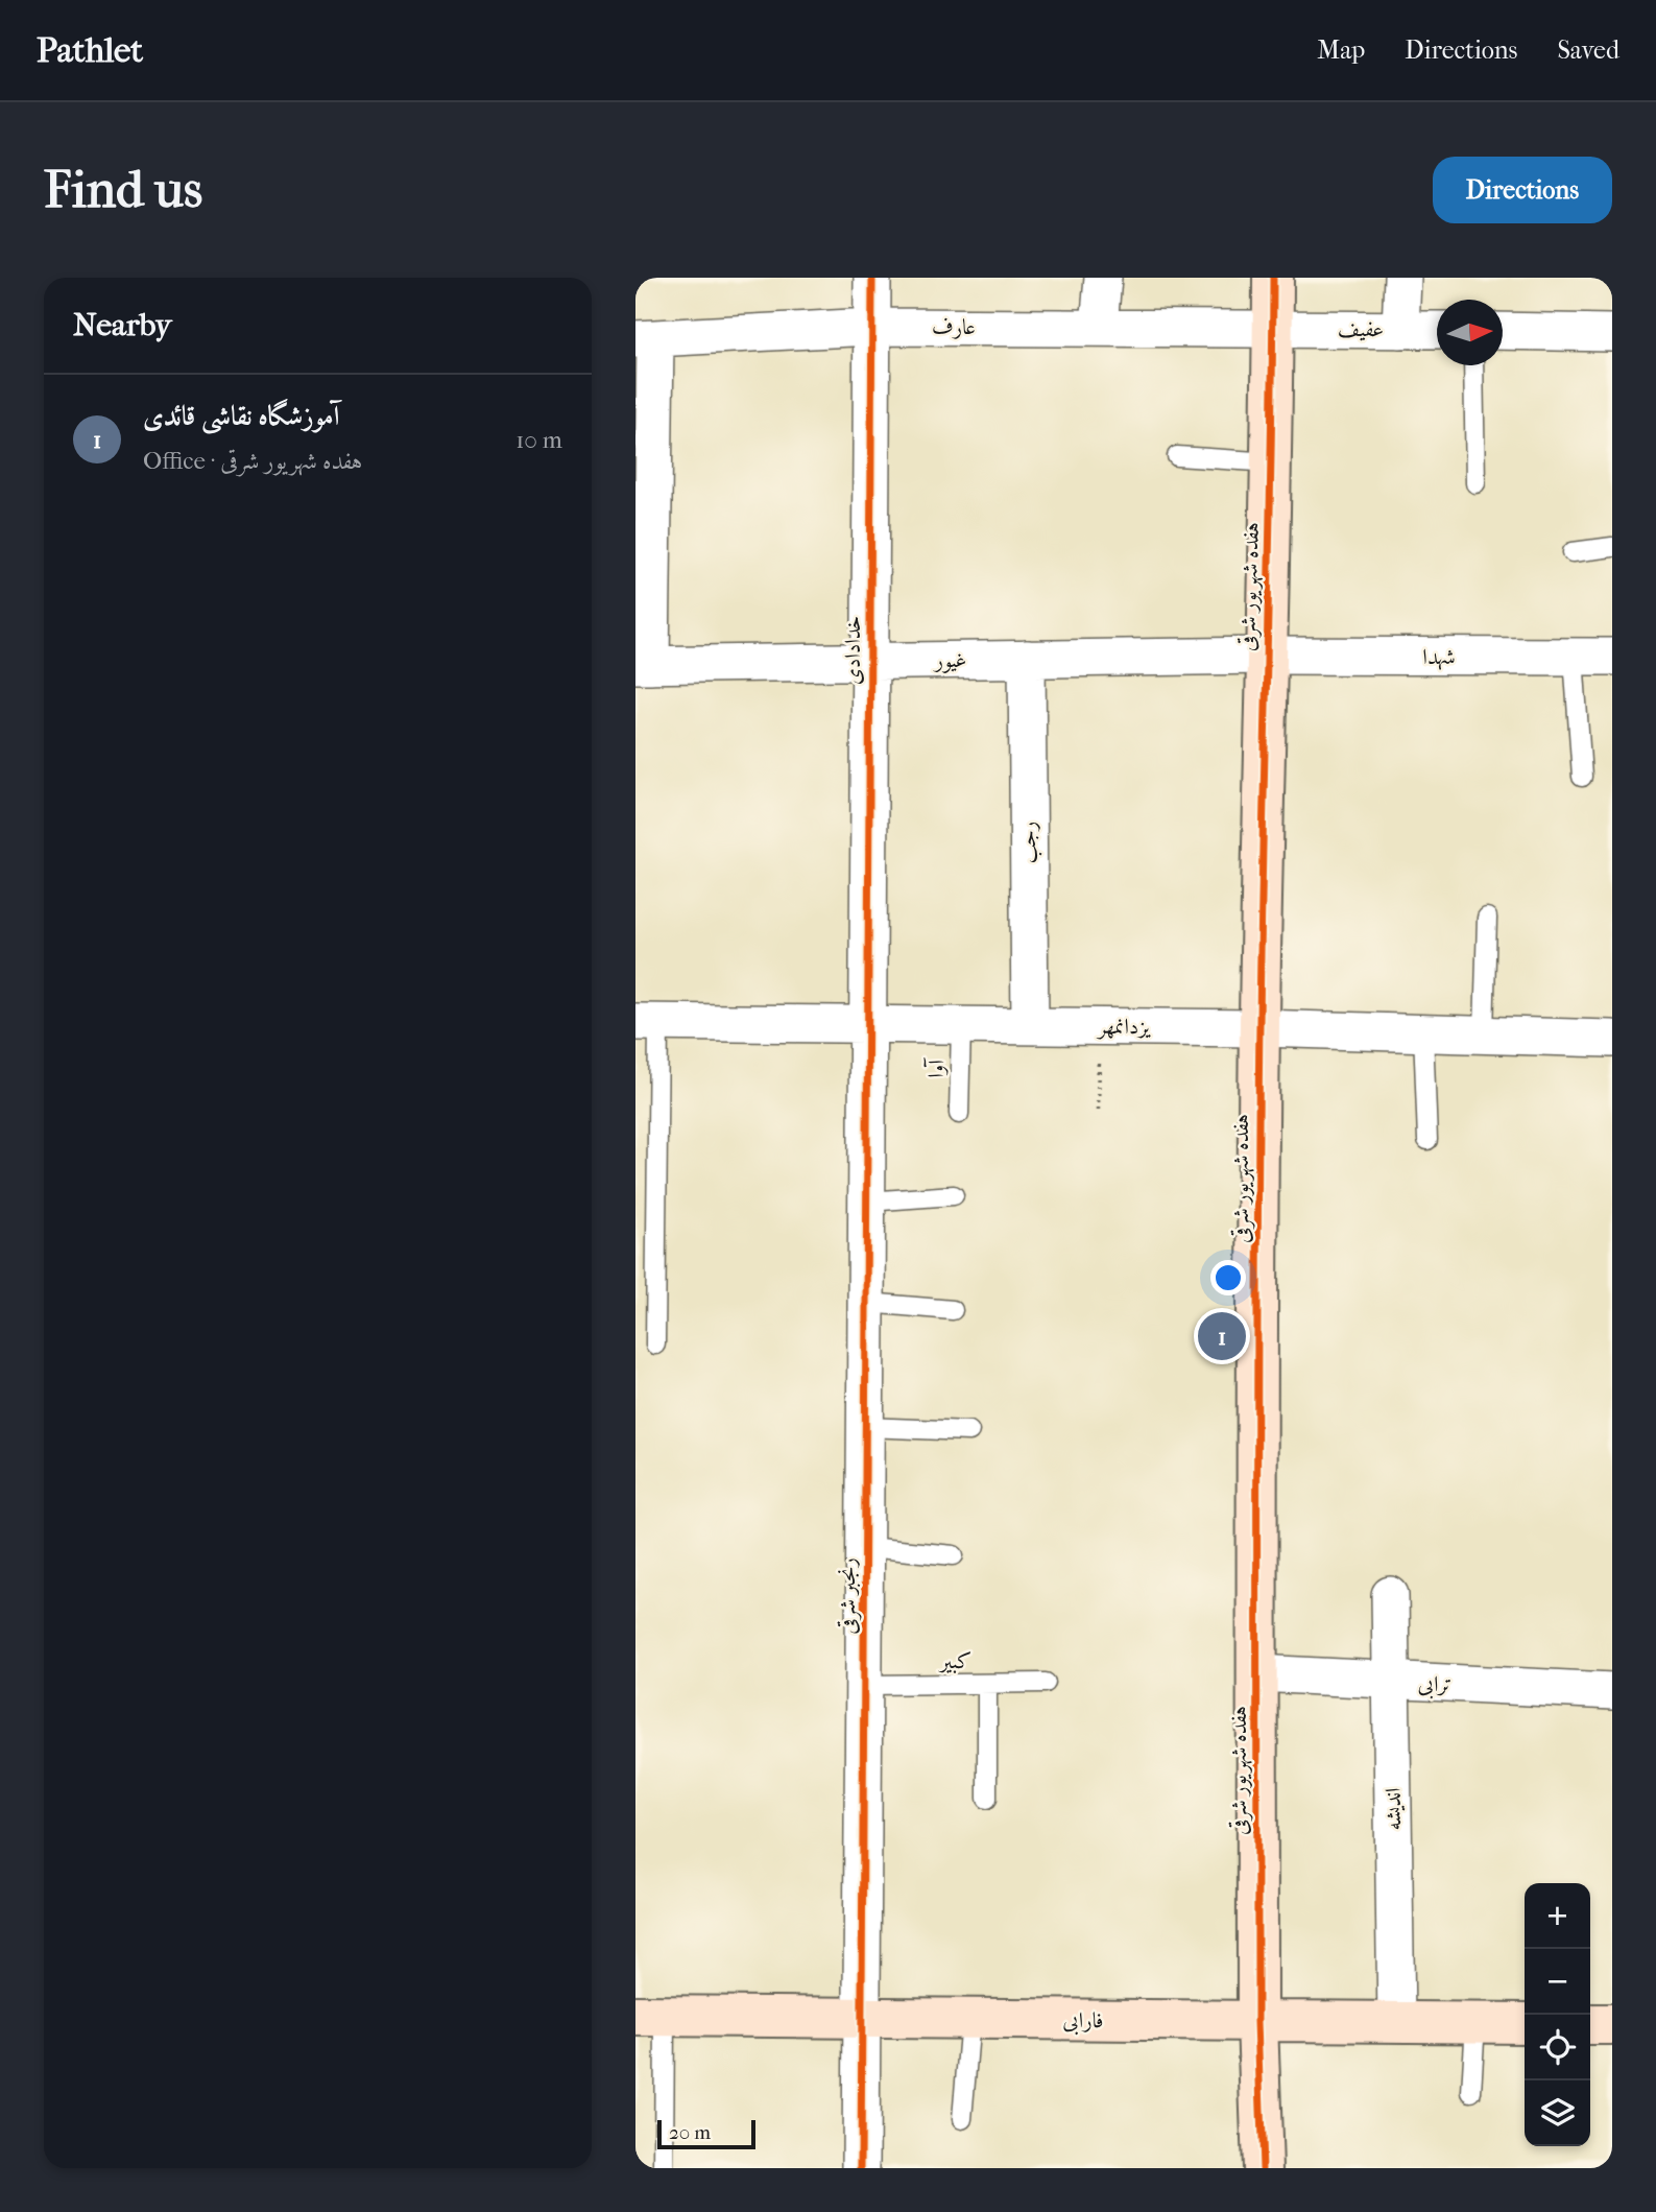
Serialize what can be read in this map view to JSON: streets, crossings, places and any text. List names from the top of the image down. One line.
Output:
{"streets":{"street":["عارف","عفیف","هفده شهریور شرقی","خدادادی","شهدا","غیور","رجب","یزدانمهر","رنجبر شرقی","ترابی","اندیشه","فارابی"],"lane":["آوا","کبیر"]},"crossings":[["عارف","عفیف"],["عارف","هفده شهریور شرقی"],["عارف","خدادادی"],["عفیف","هفده شهریور شرقی"],["هفده شهریور شرقی","شهدا"],["هفده شهریور شرقی","غیور"],["هفده شهریور شرقی","یزدانمهر"],["هفده شهریور شرقی","ترابی"],["هفده شهریور شرقی","فارابی"],["خدادادی","غیور"],["خدادادی","یزدانمهر"],["خدادادی","رنجبر شرقی"],["شهدا","غیور"],["غیور","رجب"],["رجب","یزدانمهر"],["یزدانمهر","آوا"],["یزدانمهر","رنجبر شرقی"],["رنجبر شرقی","کبیر"],["رنجبر شرقی","فارابی"],["ترابی","اندیشه"],["اندیشه","فارابی"]],"scale_bar":"20 m","north":"right","page":{"header":"Pathlet","nav":["Map","Directions","Saved"],"buttons":"Directions","title":"Find us","heading":"Nearby","list":[{"mark":"1","name":"آموزشگاه نقاشی قائدی","note":"Office · هفده شهریور شرقی","value":"10 m"}],"pins":"1","map_buttons":["+","−"],"scale":"20 m"}}
